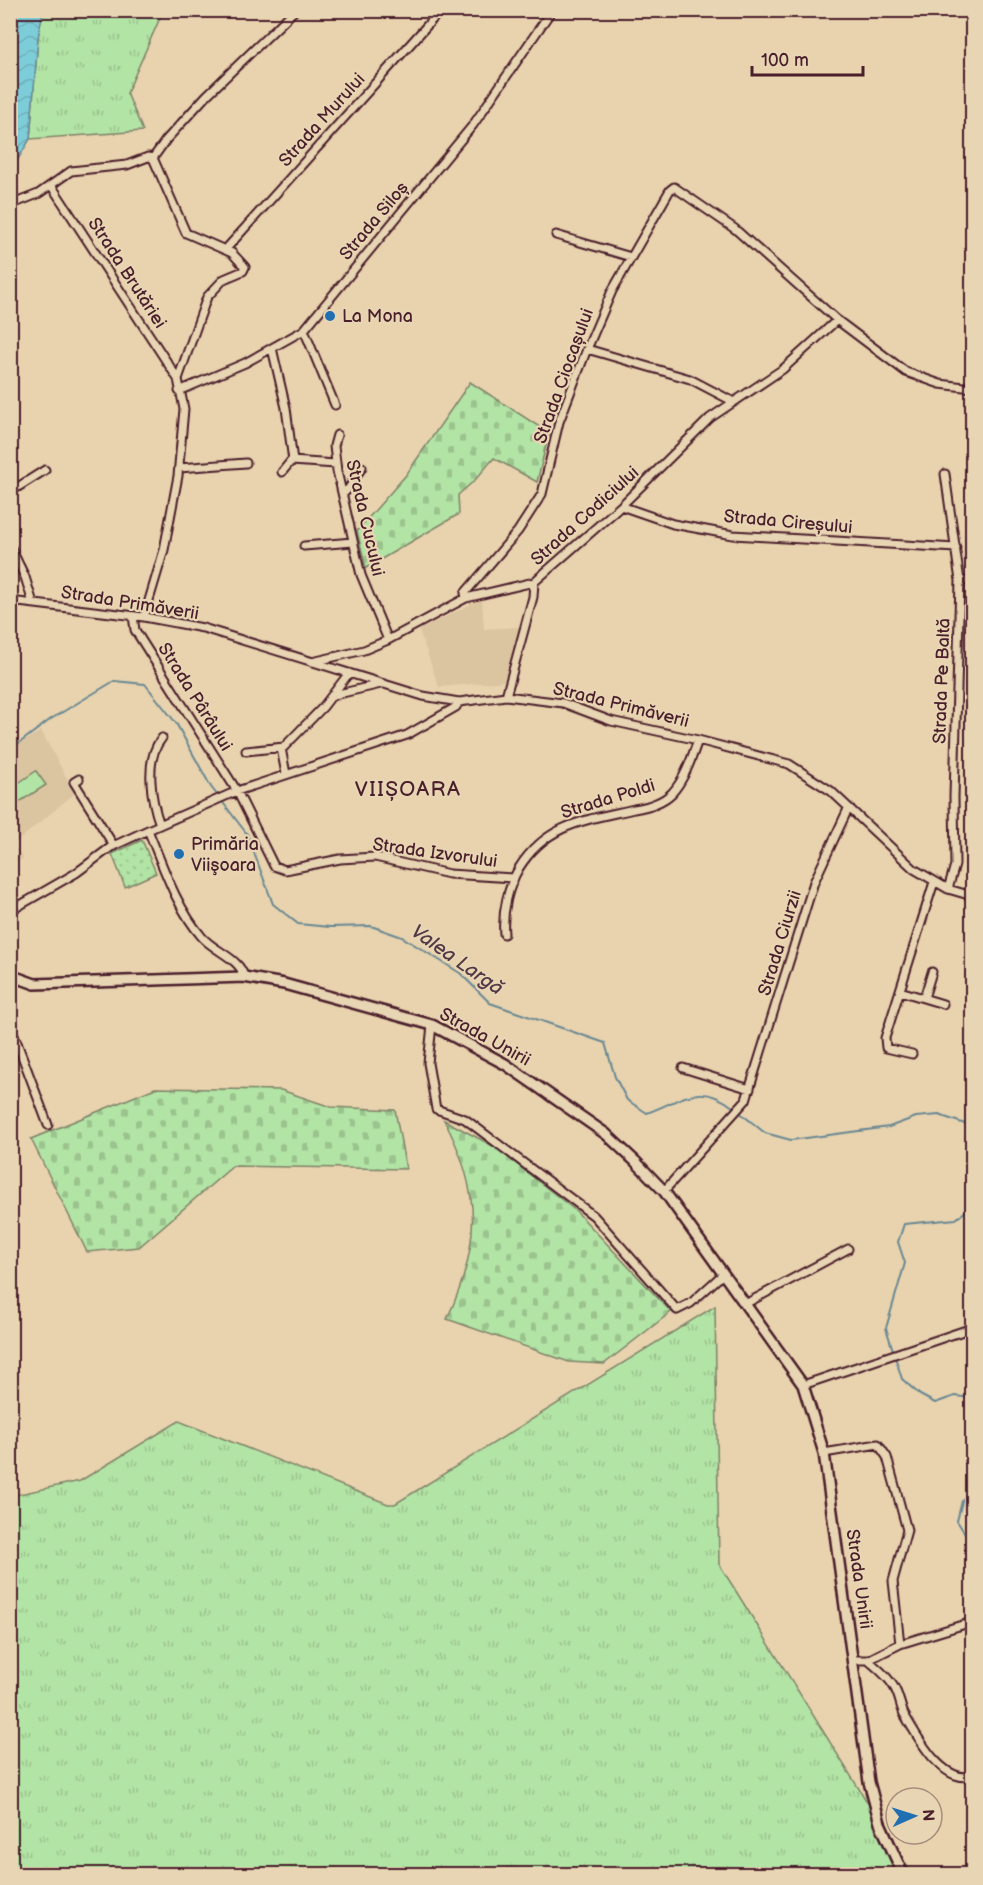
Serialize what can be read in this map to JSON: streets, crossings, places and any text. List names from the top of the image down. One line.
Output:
{"streets":{"main road":["Strada Unirii"],"street":["Strada Murului","Strada Siloș","Strada Brutăriei","Strada Ciocașului","Strada Codiciului","Strada Cucului","Strada Cireșului","Strada Primăverii","Strada Pe Baltă","Strada Pârâului","Strada Poldi","Strada Izvorului","Strada Ciurzii"]},"crossings":[["Strada Ciocașului","Strada Codiciului"],["Strada Codiciului","Strada Cucului"],["Strada Codiciului","Strada Cireșului"],["Strada Codiciului","Strada Primăverii"],["Strada Cireșului","Strada Pe Baltă"],["Strada Primăverii","Strada Pe Baltă"],["Strada Primăverii","Strada Pârâului"],["Strada Primăverii","Strada Poldi"],["Strada Primăverii","Strada Ciurzii"],["Strada Pârâului","Strada Izvorului"],["Strada Poldi","Strada Izvorului"],["Strada Ciurzii","Strada Unirii"]],"districts":["VIIȘOARA"],"water":["Valea Largă"],"places":["La Mona","Primăria Viişoara"],"scale_bar":"100 m","north":"right"}
